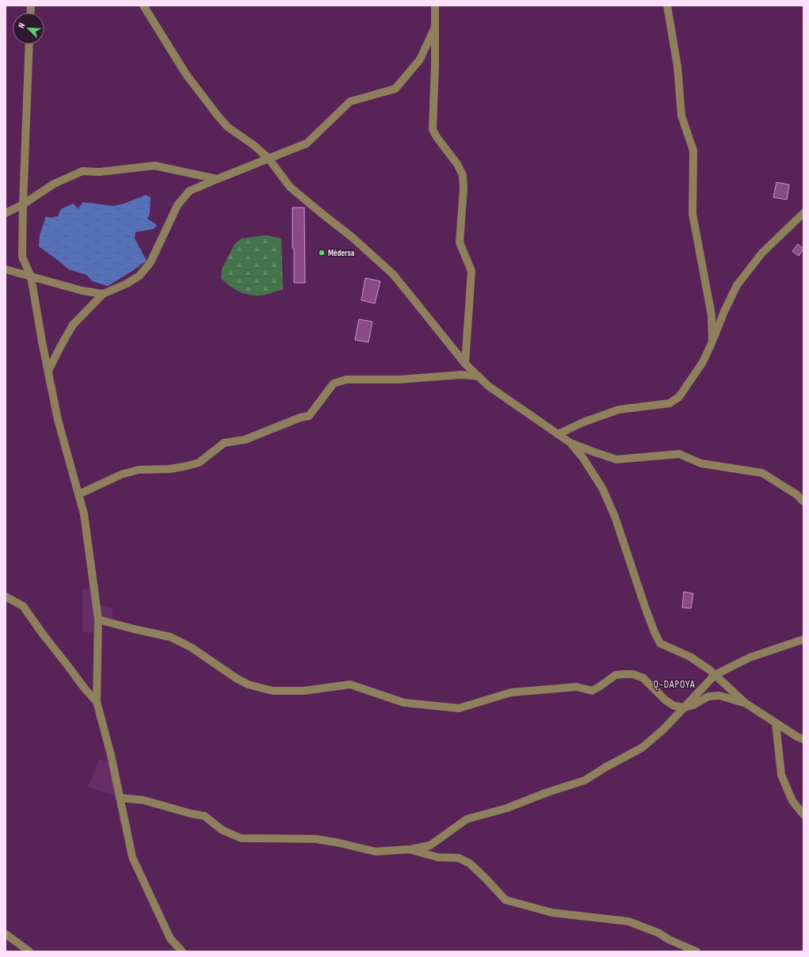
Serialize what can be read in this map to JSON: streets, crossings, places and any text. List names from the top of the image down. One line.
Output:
{"districts":["Q-DAPOYA"],"places":["Médersa"],"north":"top left"}
